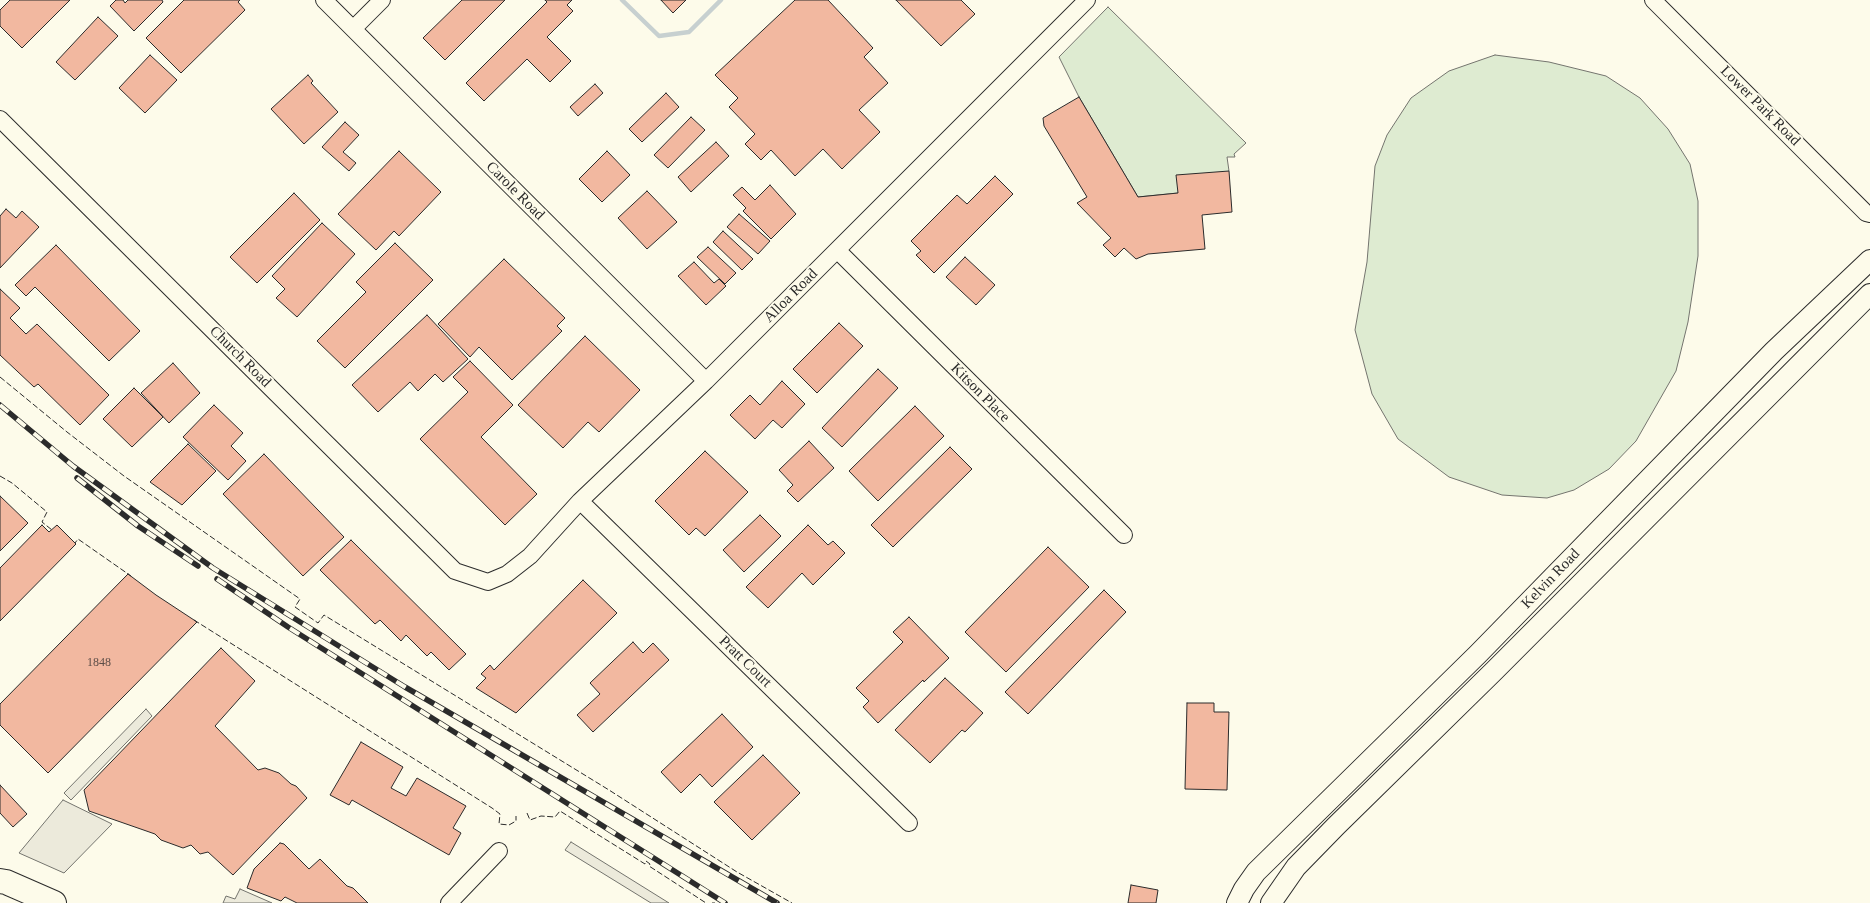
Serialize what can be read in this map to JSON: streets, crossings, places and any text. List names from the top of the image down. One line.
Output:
{"streets":{"main road":["Kelvin Road"],"street":["Lower Park Road","Carole Road","Alloa Road","Church Road","Kitson Place","Pratt Court"]},"crossings":[["Carole Road","Alloa Road"],["Alloa Road","Church Road"],["Alloa Road","Kitson Place"],["Alloa Road","Pratt Court"]],"house_numbers":["1848"]}
